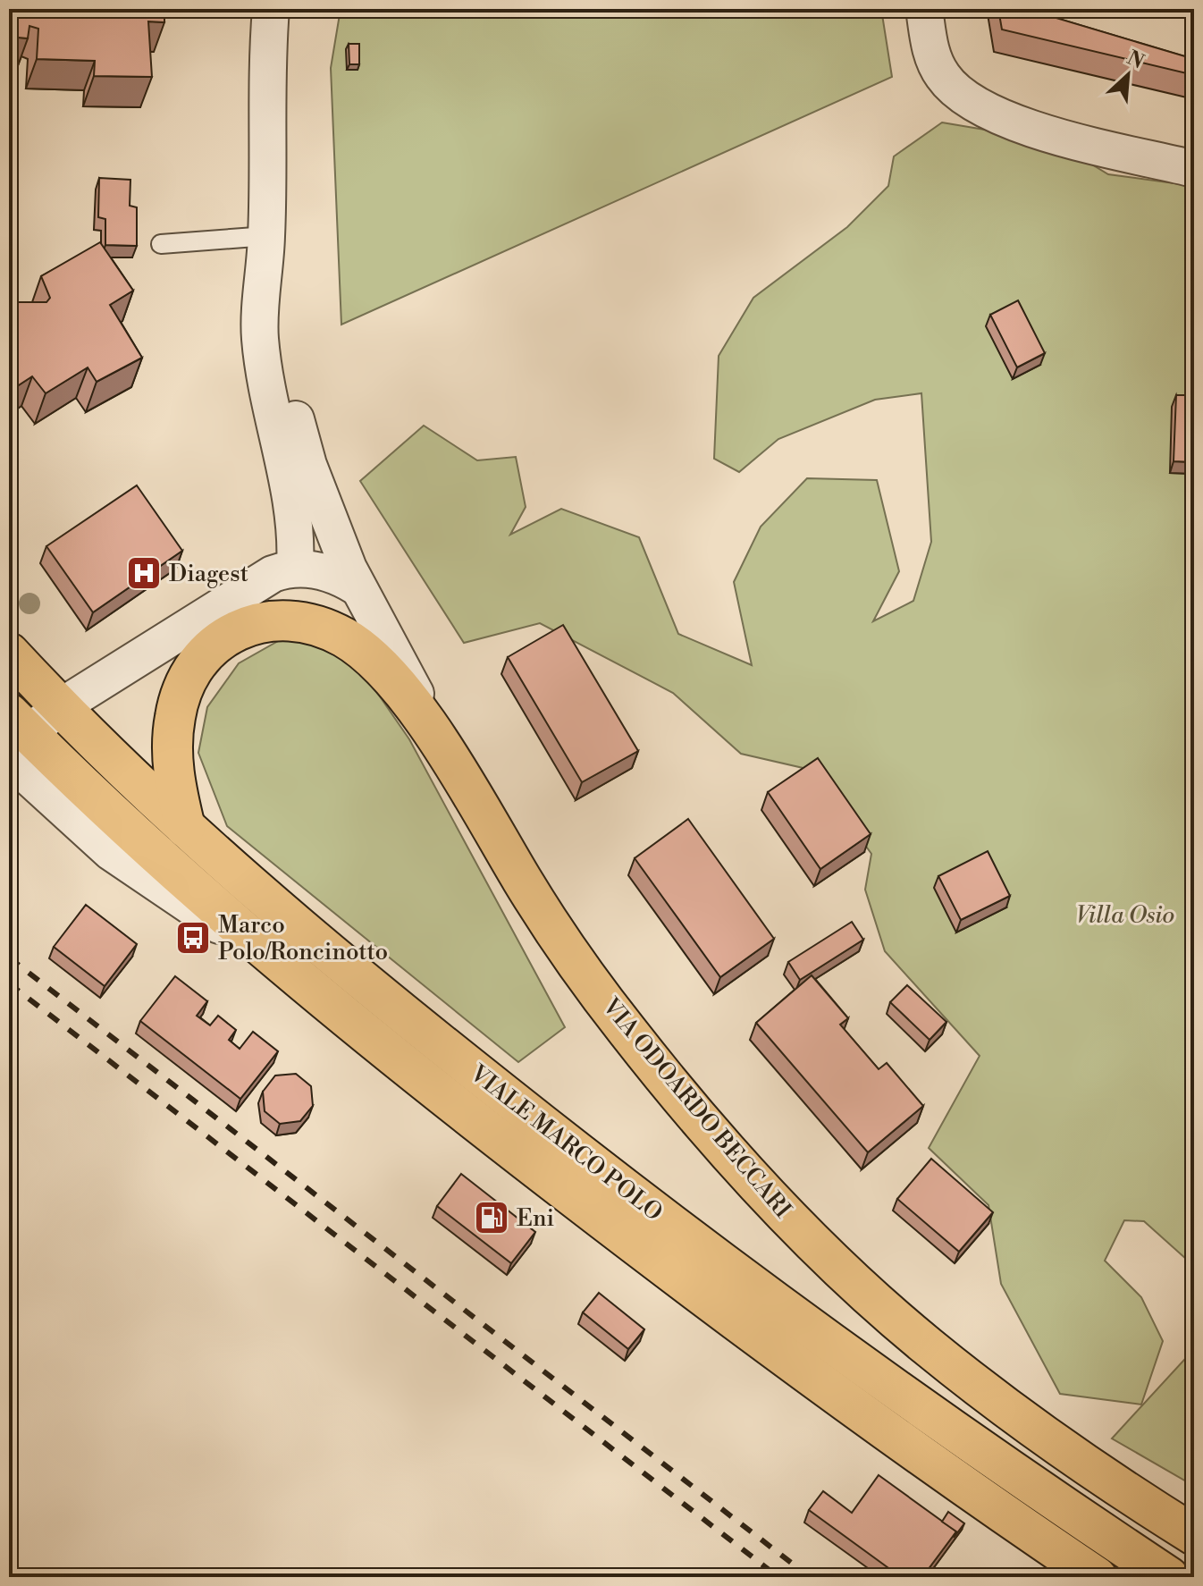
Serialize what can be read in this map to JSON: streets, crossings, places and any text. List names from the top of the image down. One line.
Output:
{"streets":{"main road":["VIA ODOARDO BECCARI","VIALE MARCO POLO"]},"parks":["Villa Osio"],"places":{"hospital":["Diagest"],"bus stop":["Marco Polo/Roncinotto"],"fuel station":["Eni"]},"north":"top right"}
